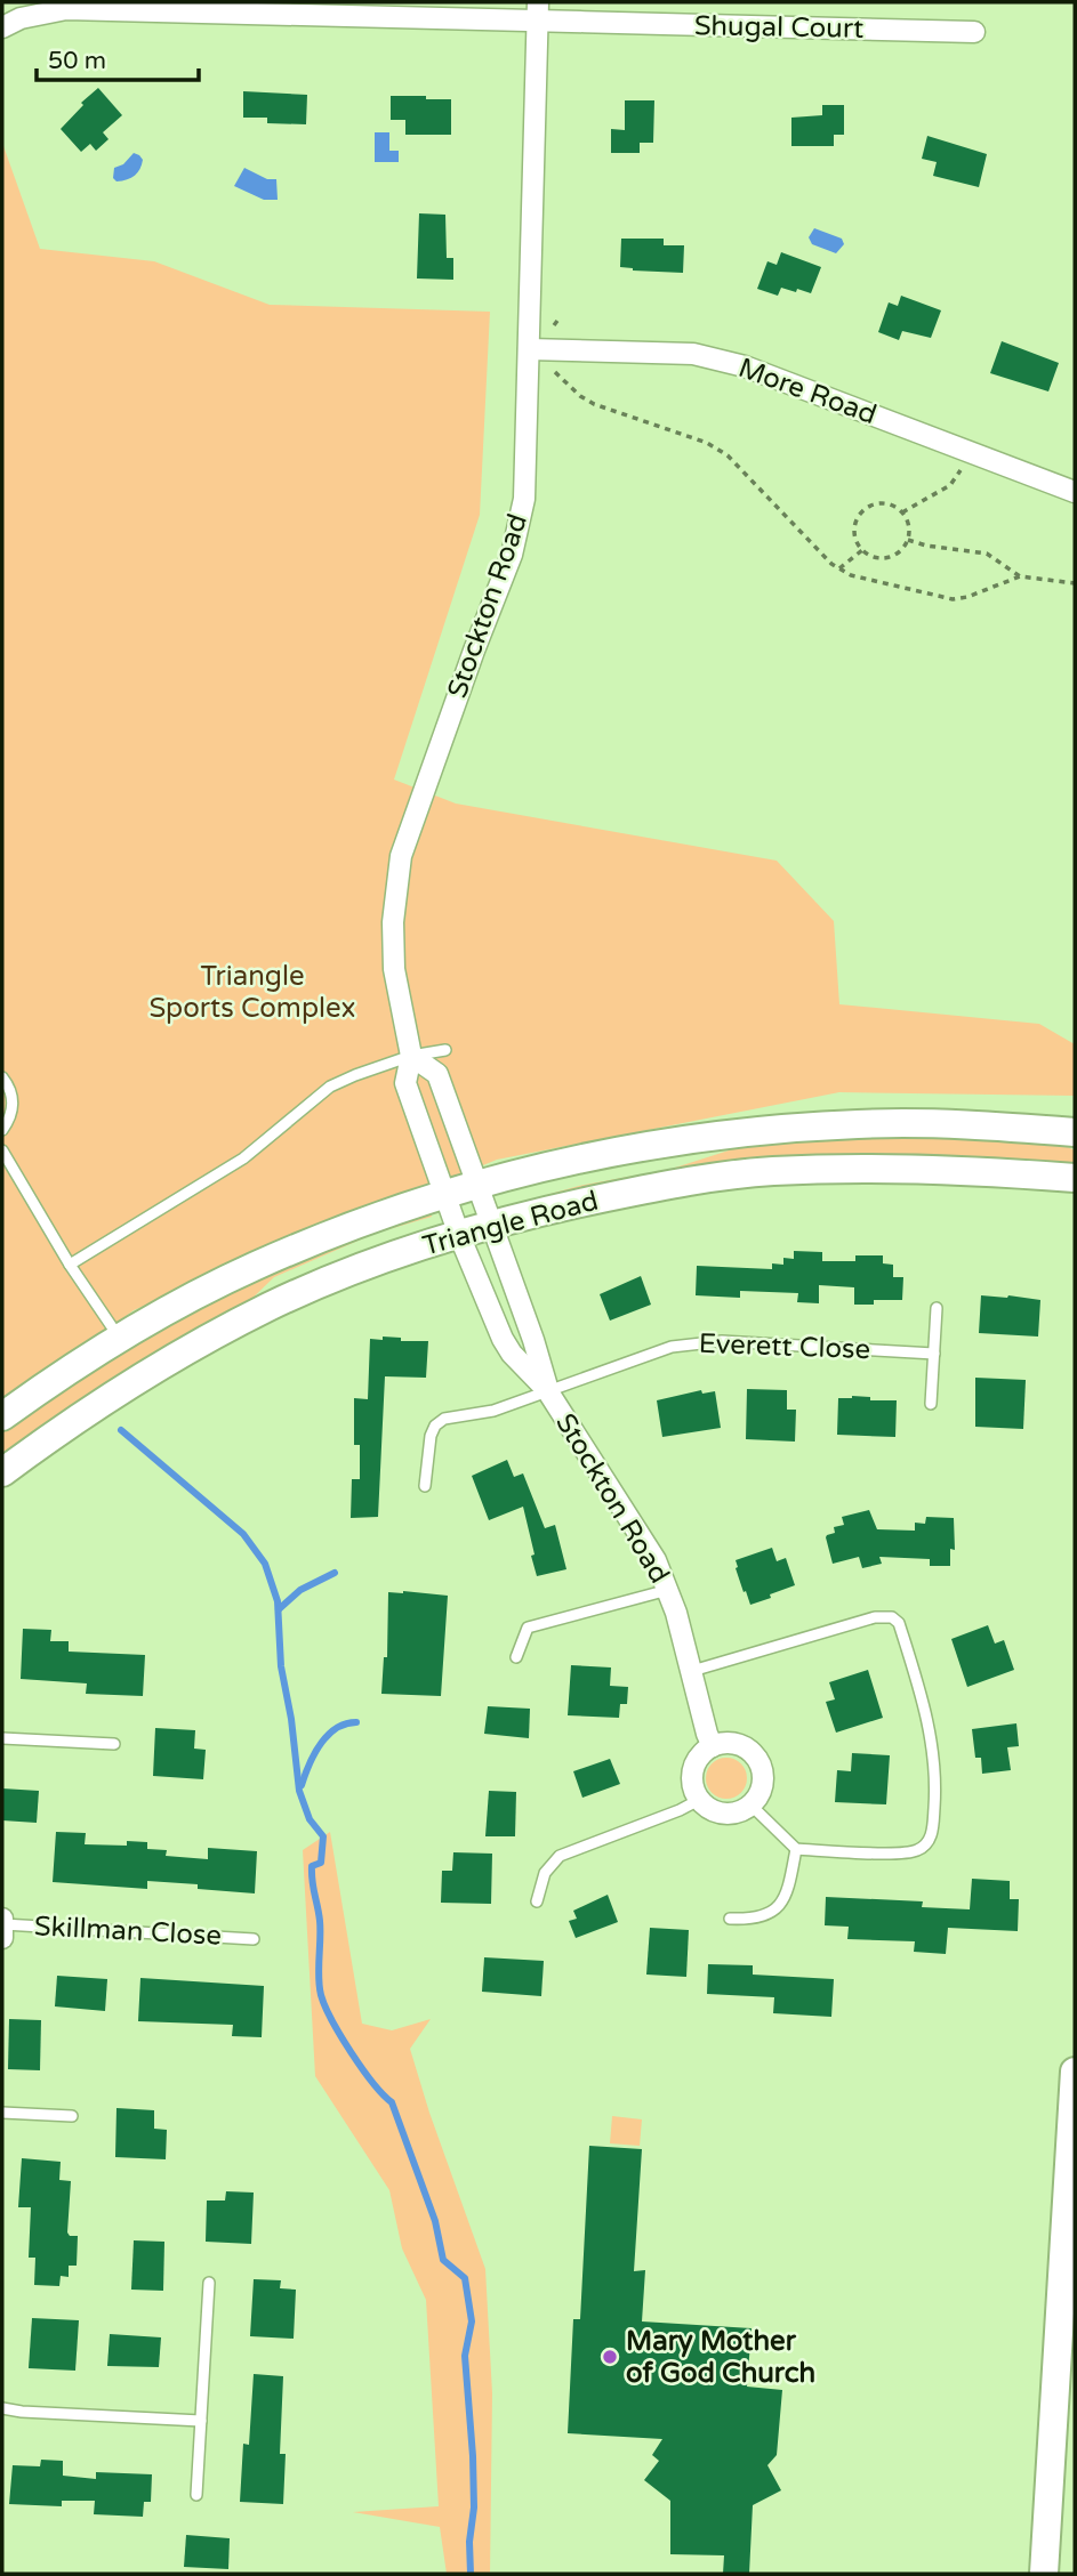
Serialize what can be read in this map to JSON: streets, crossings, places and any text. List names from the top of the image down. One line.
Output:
{"streets":{"street":["Shugal Court","More Road","Stockton Road","Triangle Road"],"lane":["Everett Close","Skillman Close"]},"crossings":[["Shugal Court","Stockton Road"],["More Road","Stockton Road"],["Stockton Road","Triangle Road"],["Stockton Road","Everett Close"]],"parks":["Triangle Sports Complex"],"places":["Mary Mother of God Church"],"scale_bar":"50 m"}
